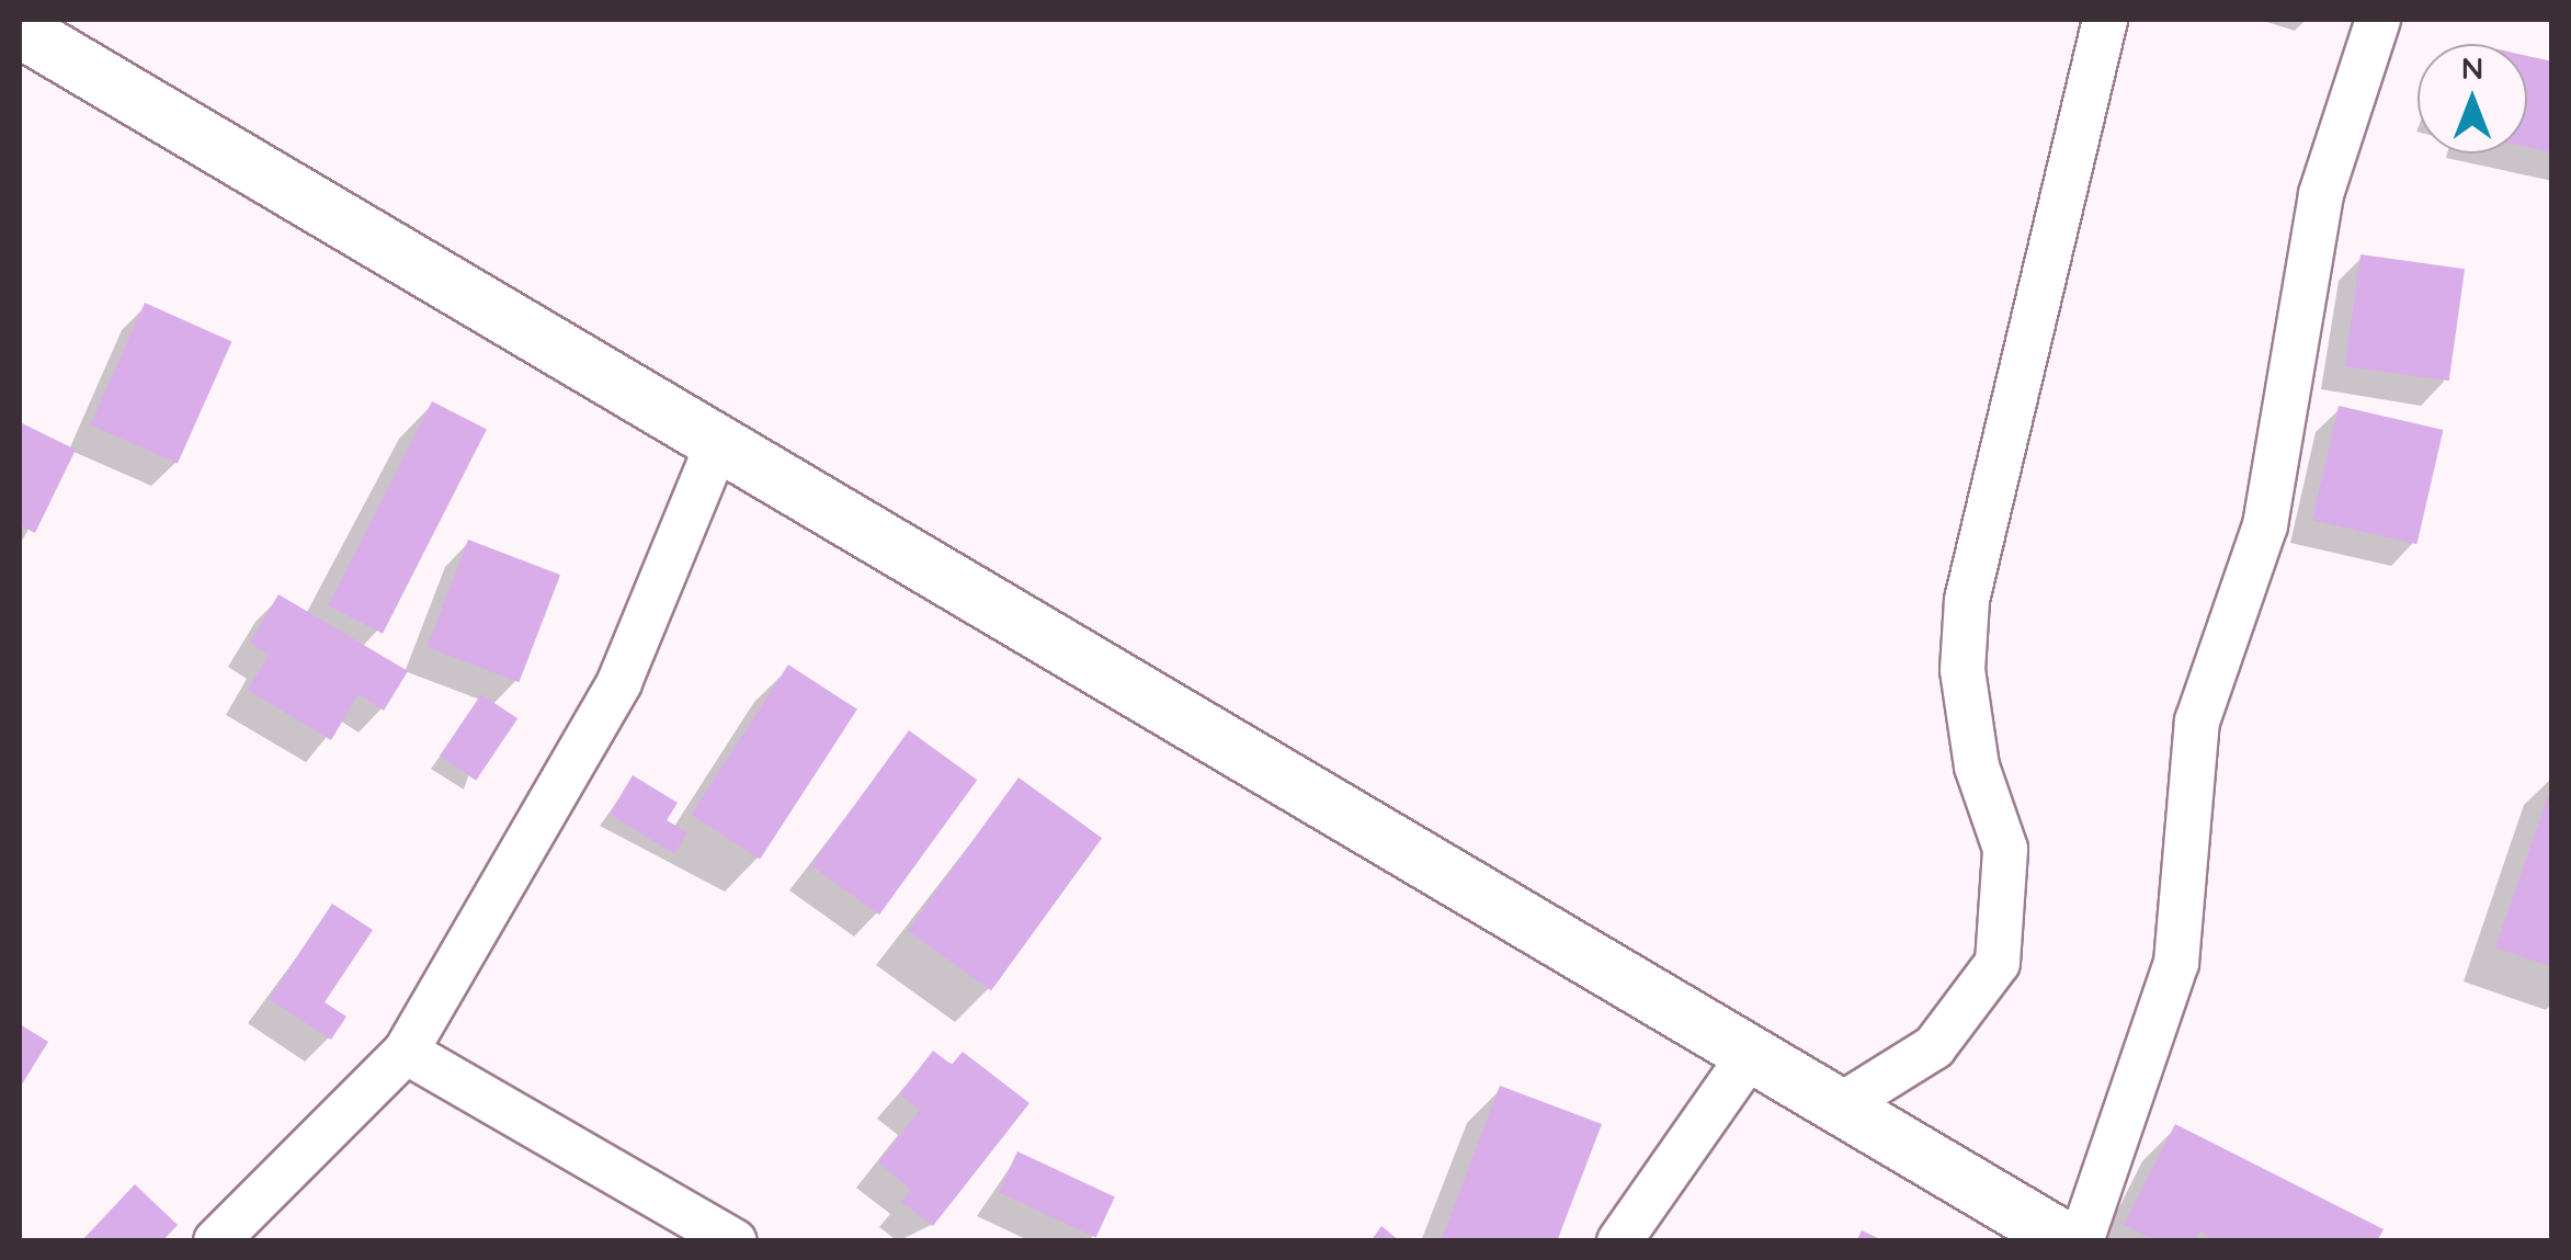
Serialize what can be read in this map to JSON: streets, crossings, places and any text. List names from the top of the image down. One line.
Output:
{"north":"top"}
